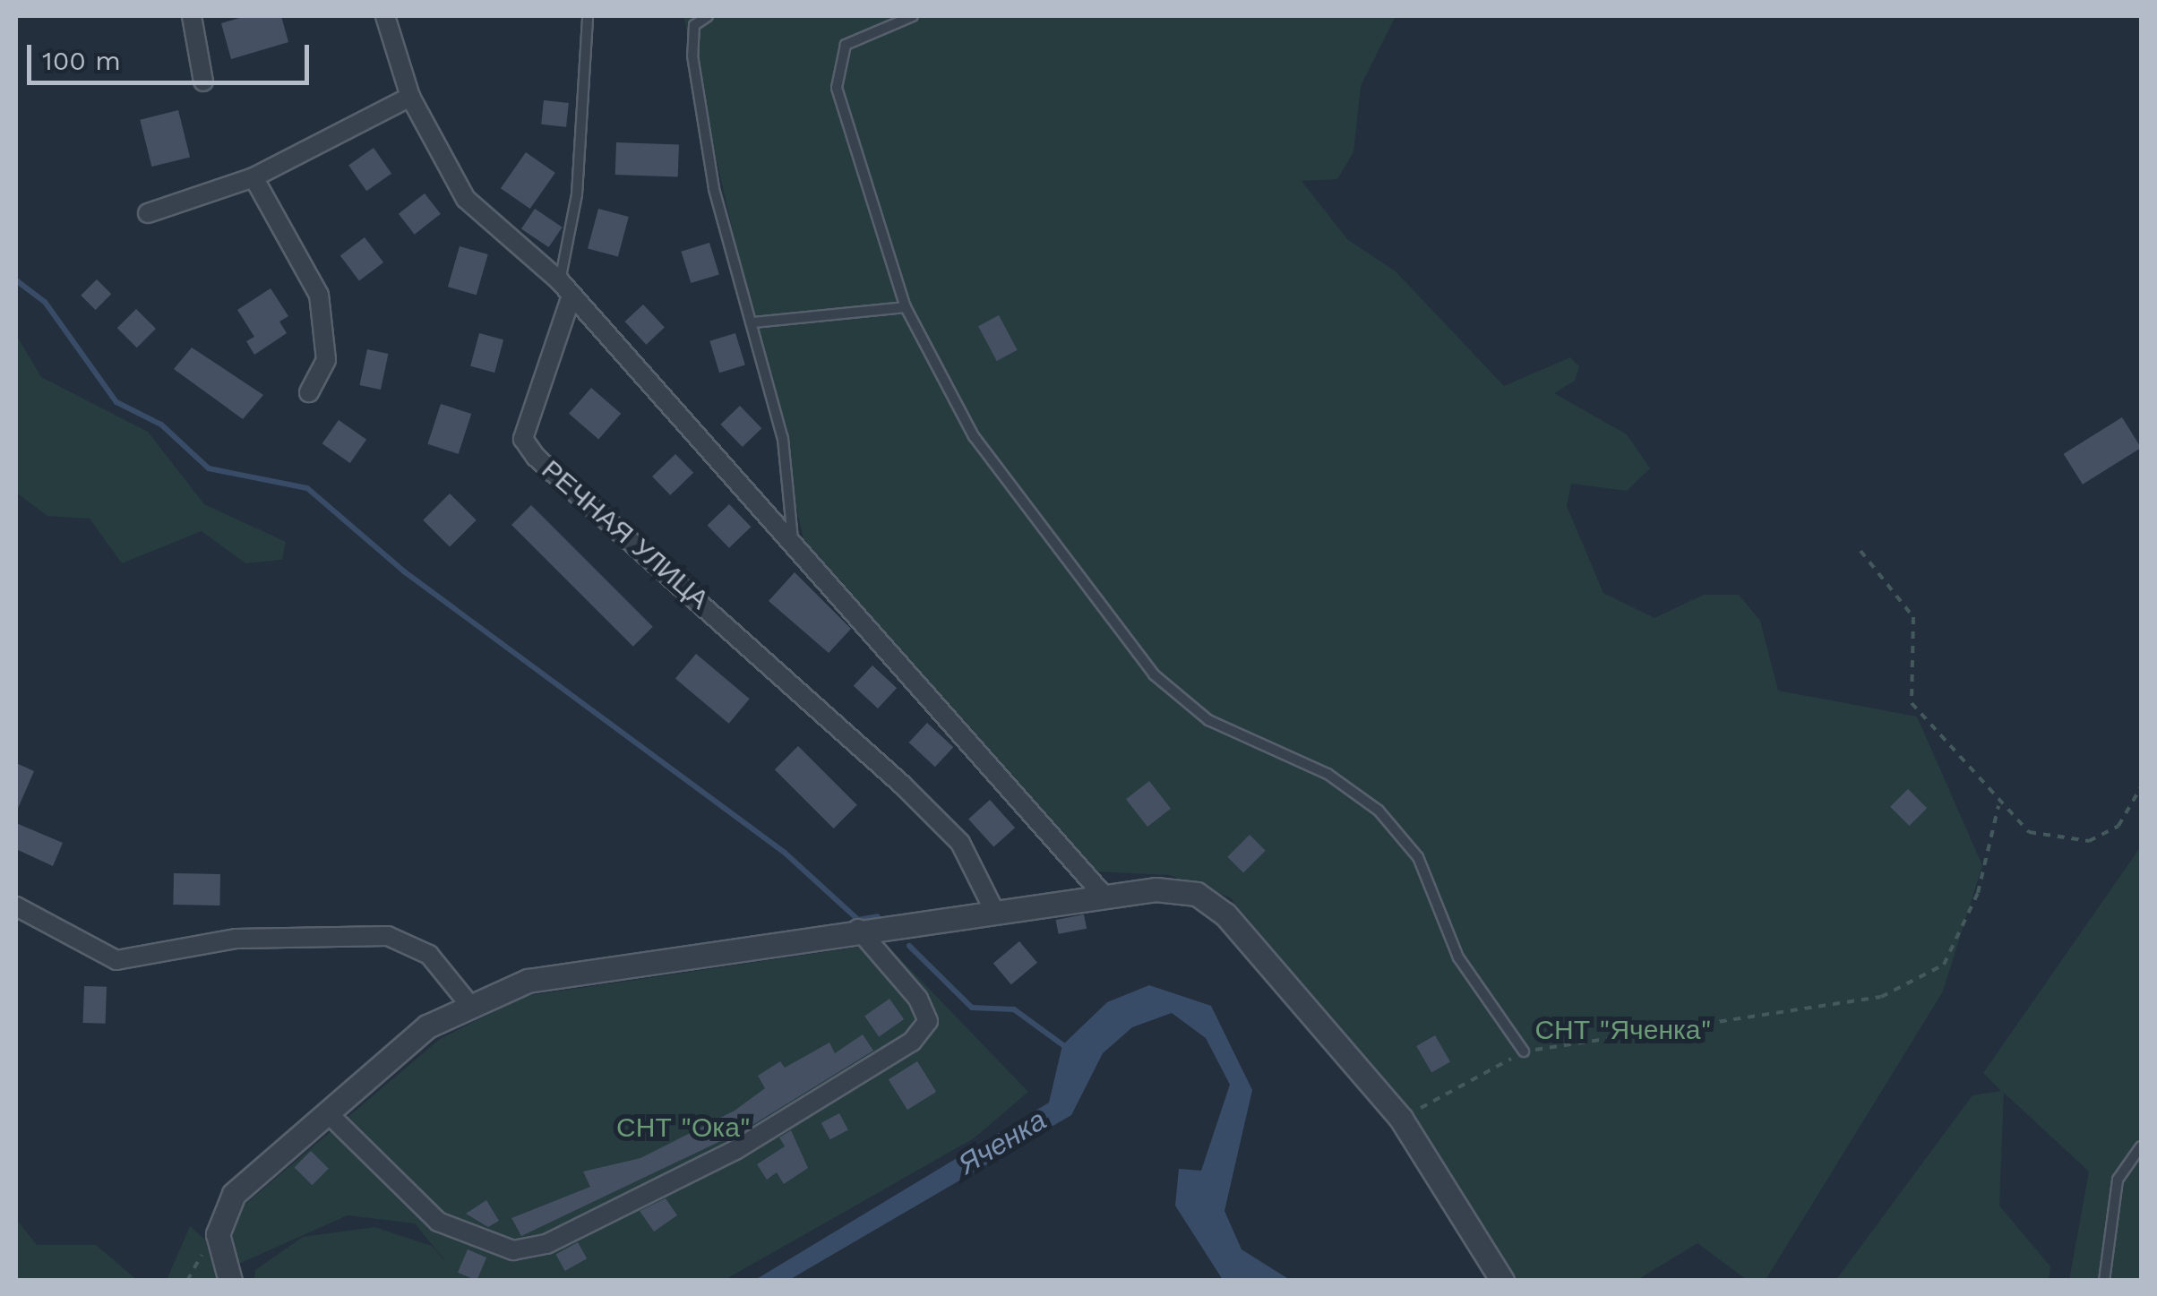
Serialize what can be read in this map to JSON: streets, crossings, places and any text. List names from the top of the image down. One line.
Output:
{"streets":{"street":["РЕЧНАЯ УЛИЦА"]},"water":["Яченка"],"parks":["СНТ \"Яченка\"","СНТ \"Ока\""],"scale_bar":"100 m"}
